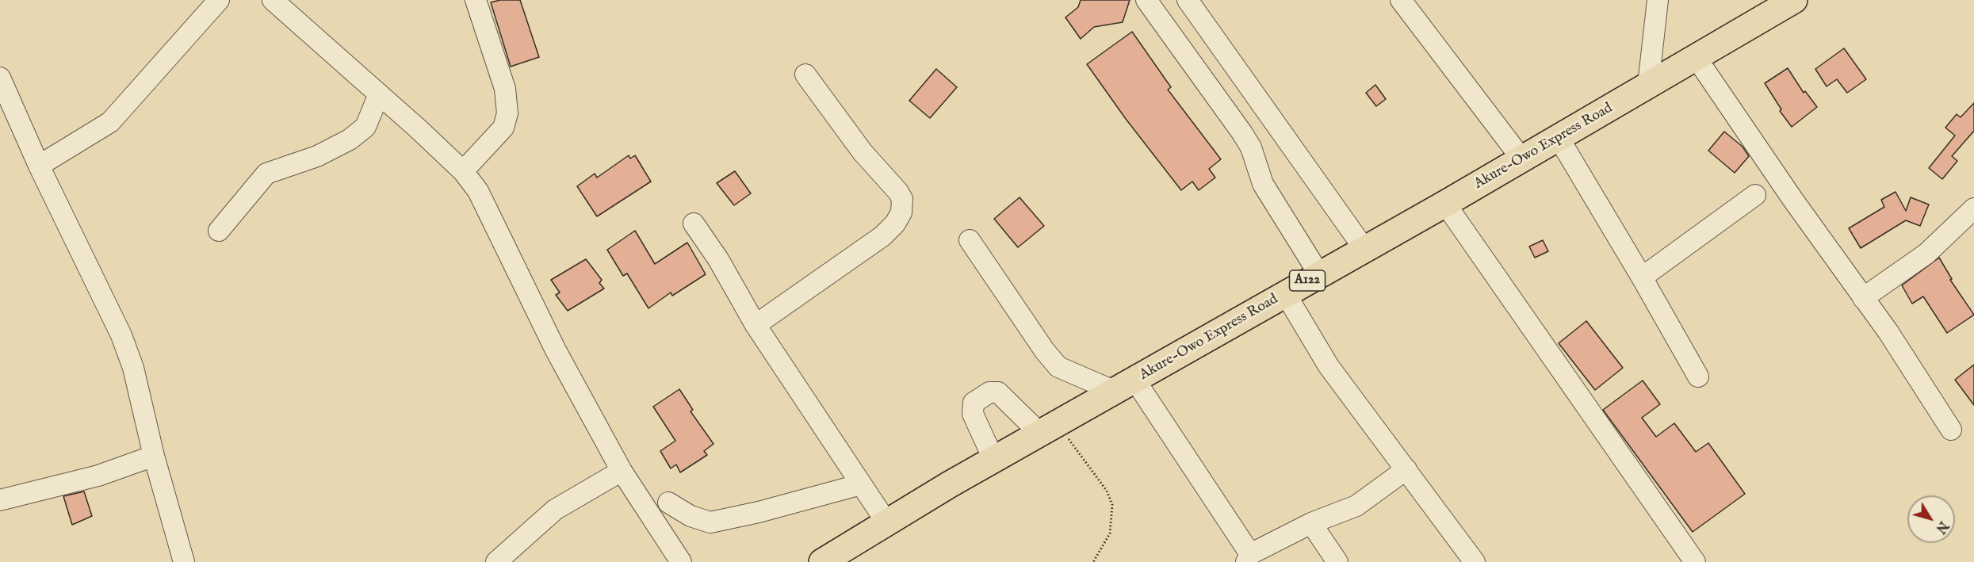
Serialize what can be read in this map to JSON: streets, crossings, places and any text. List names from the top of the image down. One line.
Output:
{"streets":{"highway":["Akure-Owo Express Road","A122"]},"north":"bottom right"}
